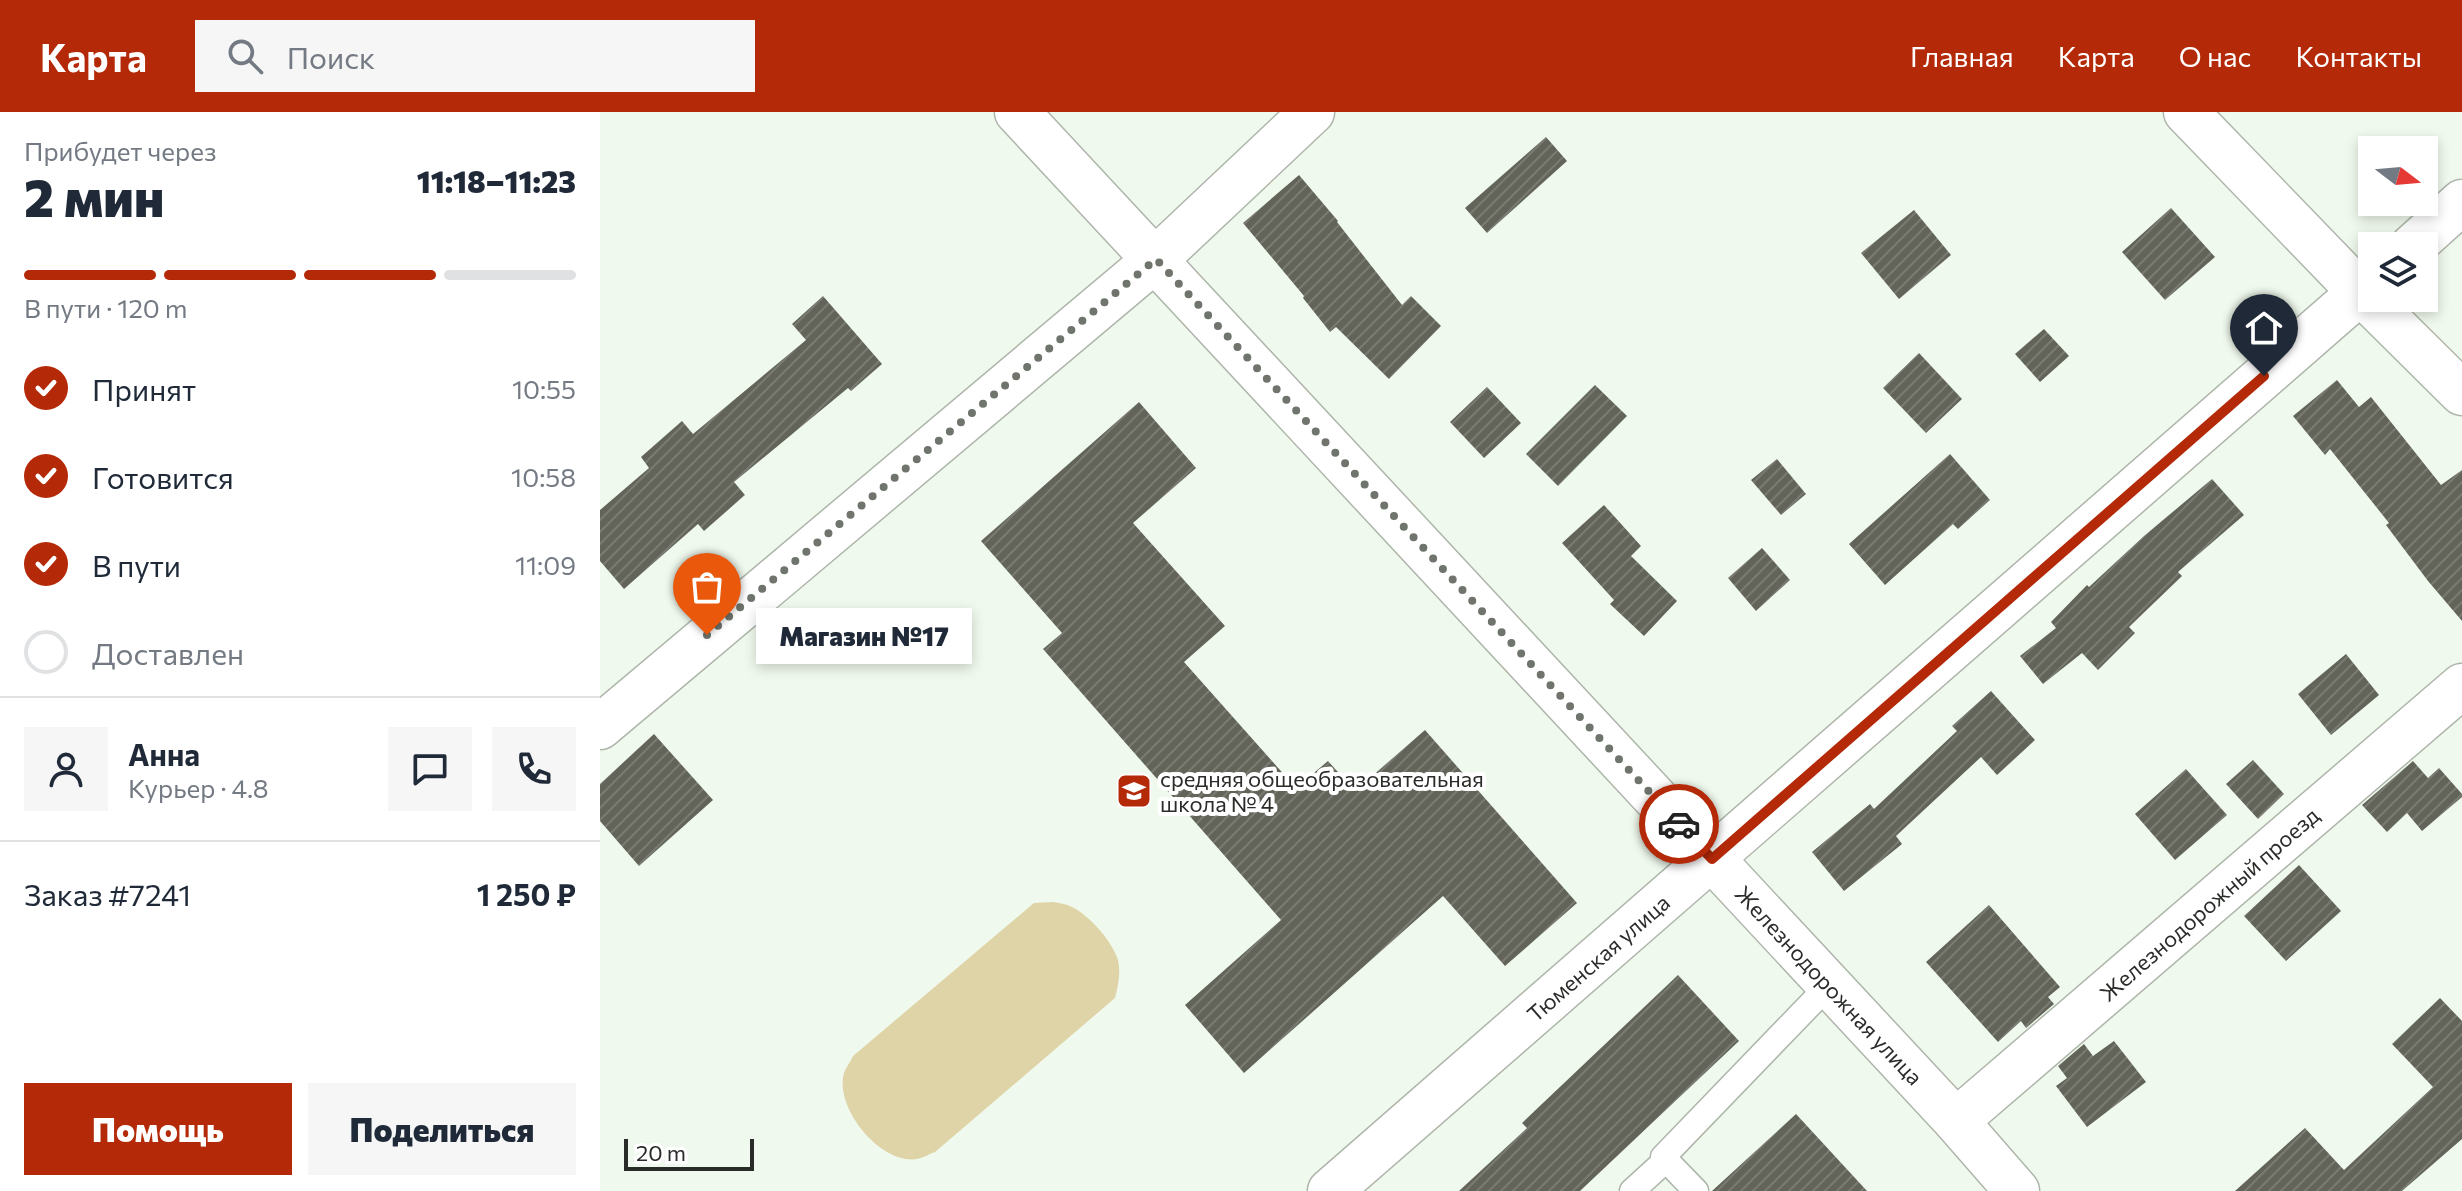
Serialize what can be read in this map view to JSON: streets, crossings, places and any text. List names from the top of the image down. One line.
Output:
{"streets":{"street":["Железнодорожный проезд","Тюменская улица","Железнодорожная улица"]},"crossings":[["Железнодорожный проезд","Железнодорожная улица"],["Тюменская улица","Железнодорожная улица"]],"places":{"other":["Магазин №17"],"school or university":["средняя общеобразовательная школа № 4"]},"scale_bar":"20 m","north":"right","page":{"header":"Карта","search":"Поиск","nav":["Главная","Карта","О нас","Контакты"],"heading":["2 мин","Прибудет через","11:18–11:23"],"panel":["Анна","Курьер · 4.8","Заказ #7241","1 250 ₽"],"bar":"В пути · 120 m","list":[["Принят","10:55"],["Готовится","10:58"],["В пути","11:09"],"Доставлен"],"bubble":"Магазин №17","buttons":["Помощь","Поделиться"],"scale":"20 m"}}
